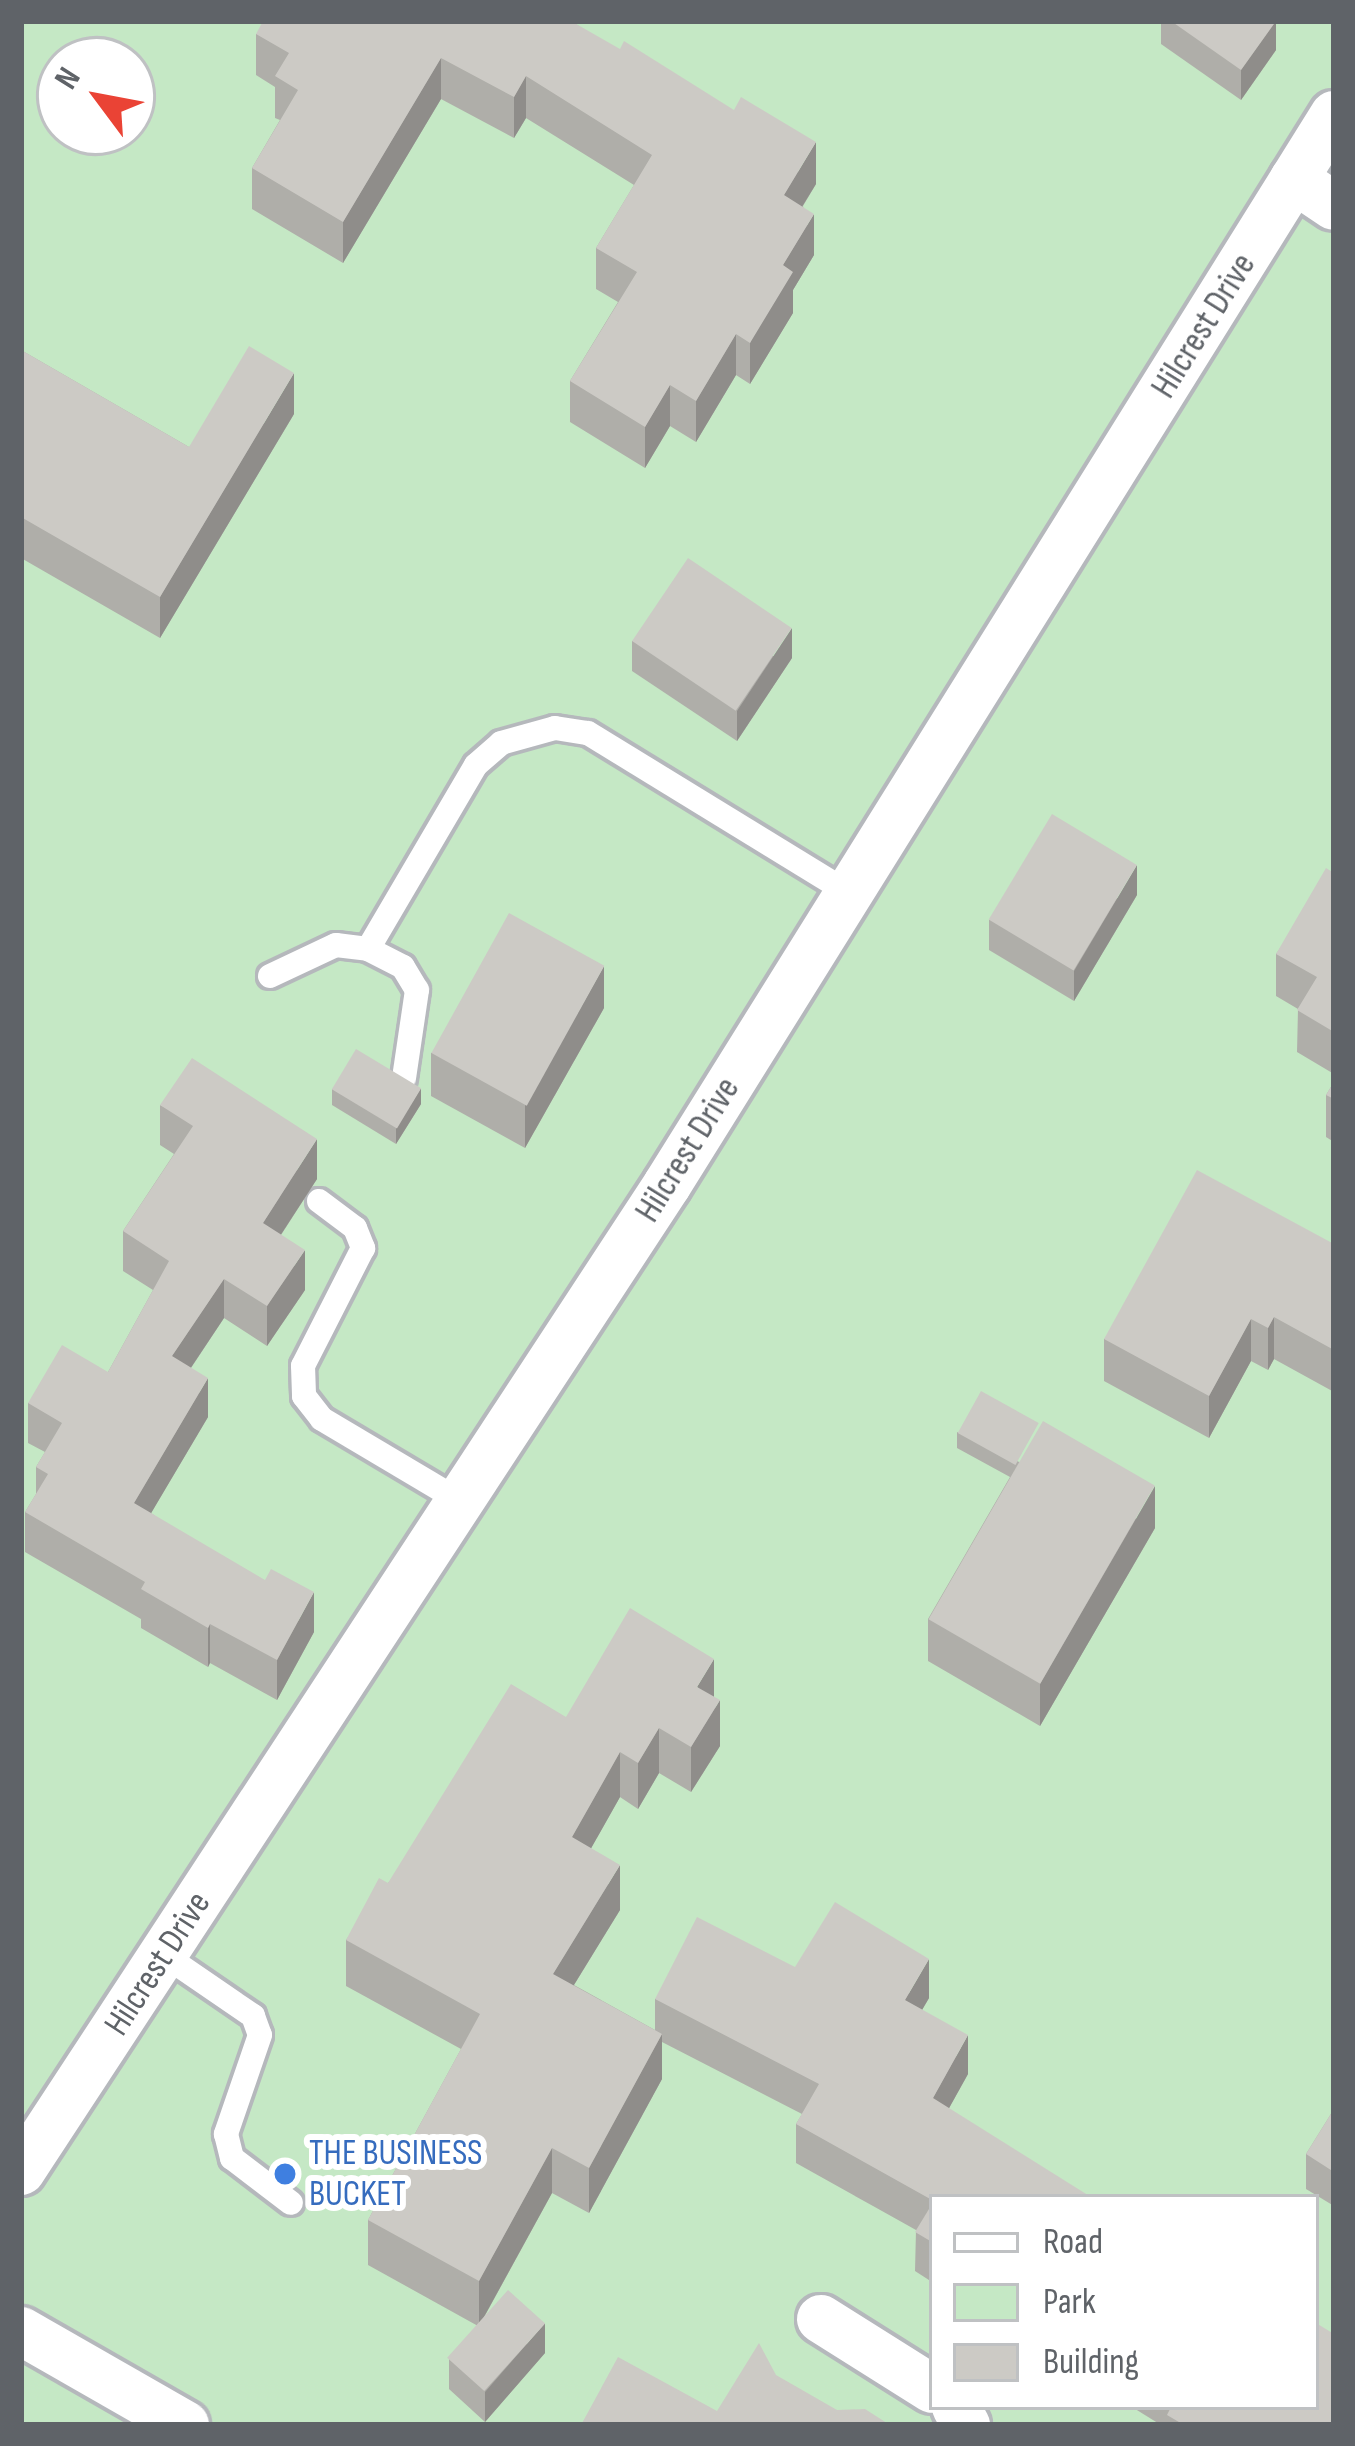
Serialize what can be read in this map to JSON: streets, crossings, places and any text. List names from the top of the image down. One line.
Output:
{"streets":{"street":["Hilcrest Drive"]},"places":["THE BUSINESS BUCKET"],"legend":["Road","Park","Building"],"north":"top left"}
